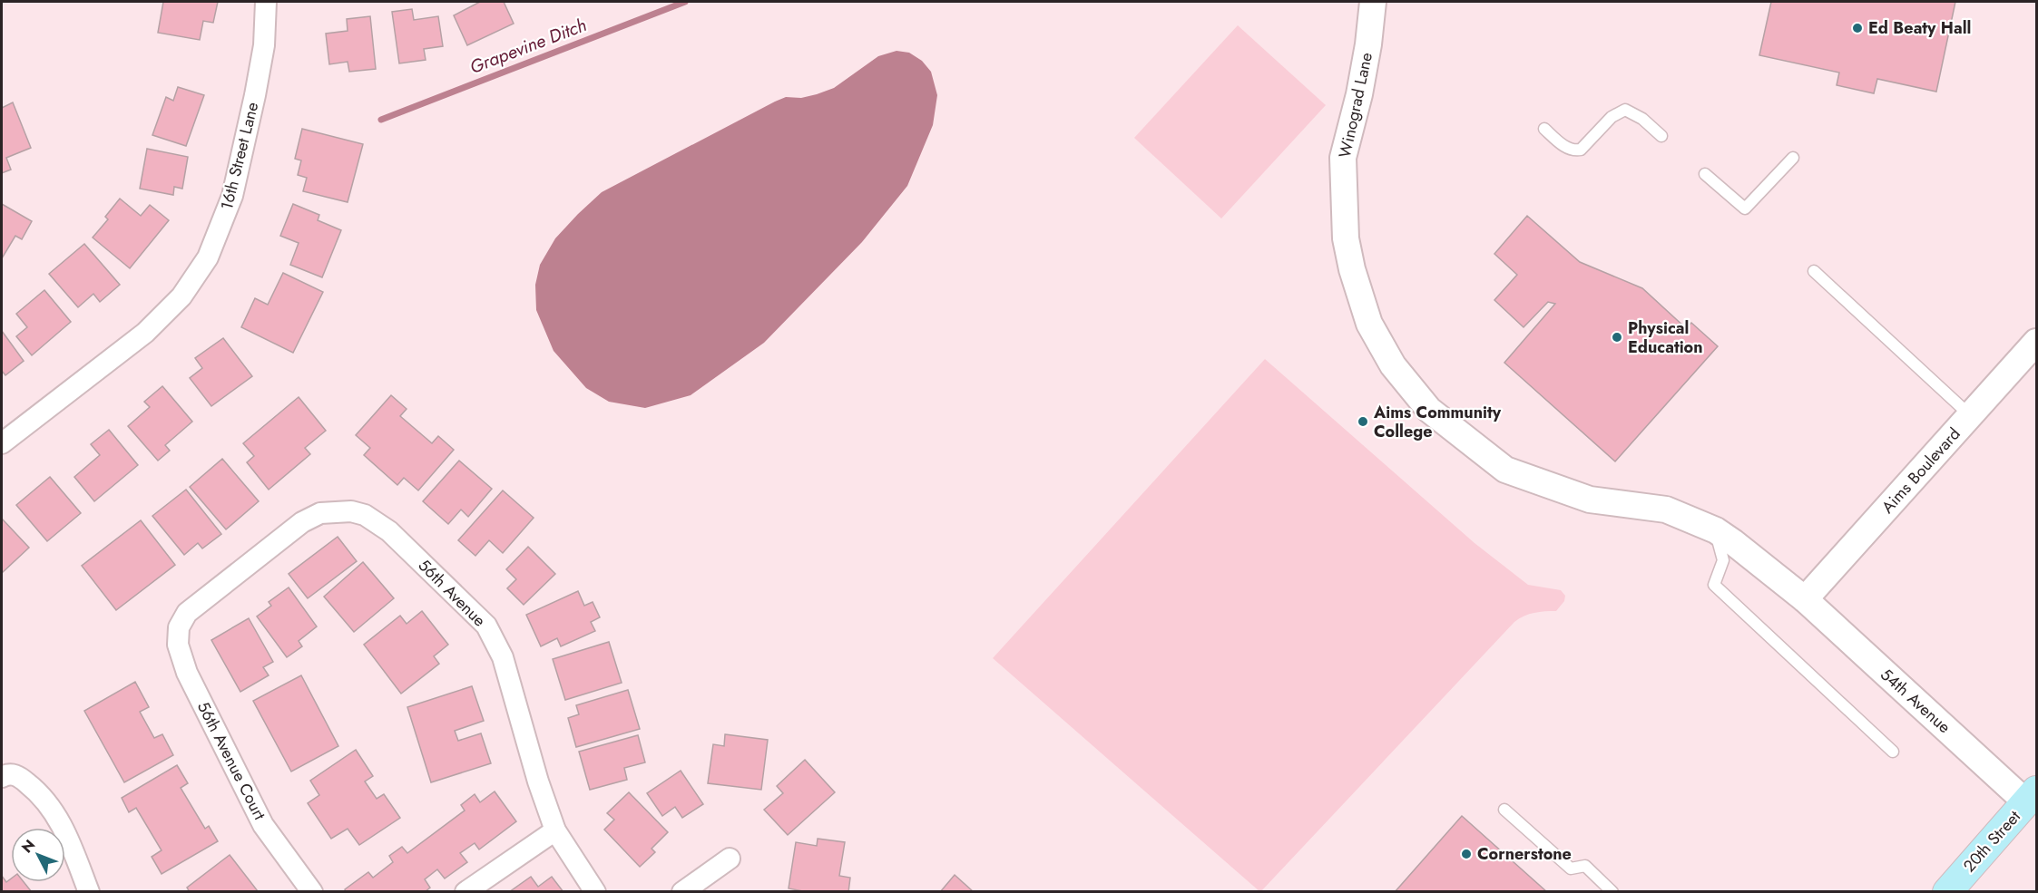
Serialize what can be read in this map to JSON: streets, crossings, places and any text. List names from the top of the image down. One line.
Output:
{"streets":{"main road":["20th Street"],"street":["Winograd Lane","16th Street Lane","Aims Boulevard","56th Avenue","54th Avenue","56th Avenue Court"]},"crossings":[["Winograd Lane","Aims Boulevard"],["Winograd Lane","54th Avenue"],["Aims Boulevard","54th Avenue"],["56th Avenue","56th Avenue Court"],["54th Avenue","20th Street"]],"water":["Grapevine Ditch"],"places":["Ed Beaty Hall","Physical Education","Aims Community College","Cornerstone"],"north":"top left"}
